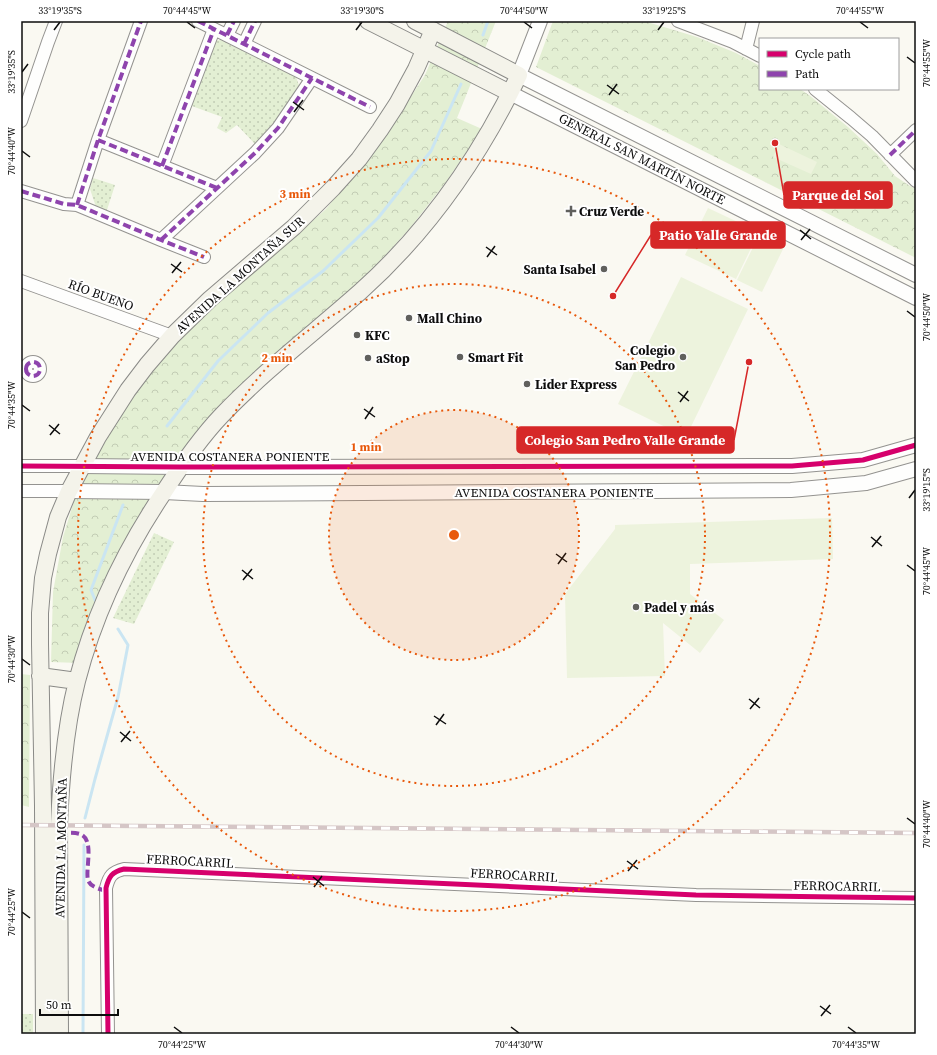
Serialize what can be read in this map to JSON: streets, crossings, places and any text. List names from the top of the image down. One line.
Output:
{"streets":{"main road":["GENERAL SAN MARTÍN NORTE","AVENIDA LA MONTAÑA SUR","AVENIDA LA MONTAÑA"],"street":["RÍO BUENO","AVENIDA COSTANERA PONIENTE","FERROCARRIL"]},"crossings":[["GENERAL SAN MARTÍN NORTE","AVENIDA LA MONTAÑA SUR"],["GENERAL SAN MARTÍN NORTE","AVENIDA LA MONTAÑA"],["AVENIDA LA MONTAÑA SUR","RÍO BUENO"],["AVENIDA LA MONTAÑA SUR","AVENIDA COSTANERA PONIENTE"],["AVENIDA LA MONTAÑA SUR","AVENIDA LA MONTAÑA"],["AVENIDA COSTANERA PONIENTE","AVENIDA LA MONTAÑA"]],"places":{"other":["Parque del Sol","Santa Isabel","Patio Valle Grande","Mall Chino","KFC","Smart Fit","Colegio San Pedro","aStop","Colegio San Pedro Valle Grande","Lider Express","Padel y más"],"health":["Cruz Verde"]},"legend":["Cycle path","Path"],"scale_bar":"50 m","coordinates":["33°19'35\"S","70°44'45\"W","33°19'30\"S","70°44'50\"W","33°19'25\"S","70°44'55\"W","70°44'40\"W","70°44'35\"W","33°19'15\"S","70°44'30\"W","70°44'25\"W"],"rings":["3 min","2 min","1 min"]}
